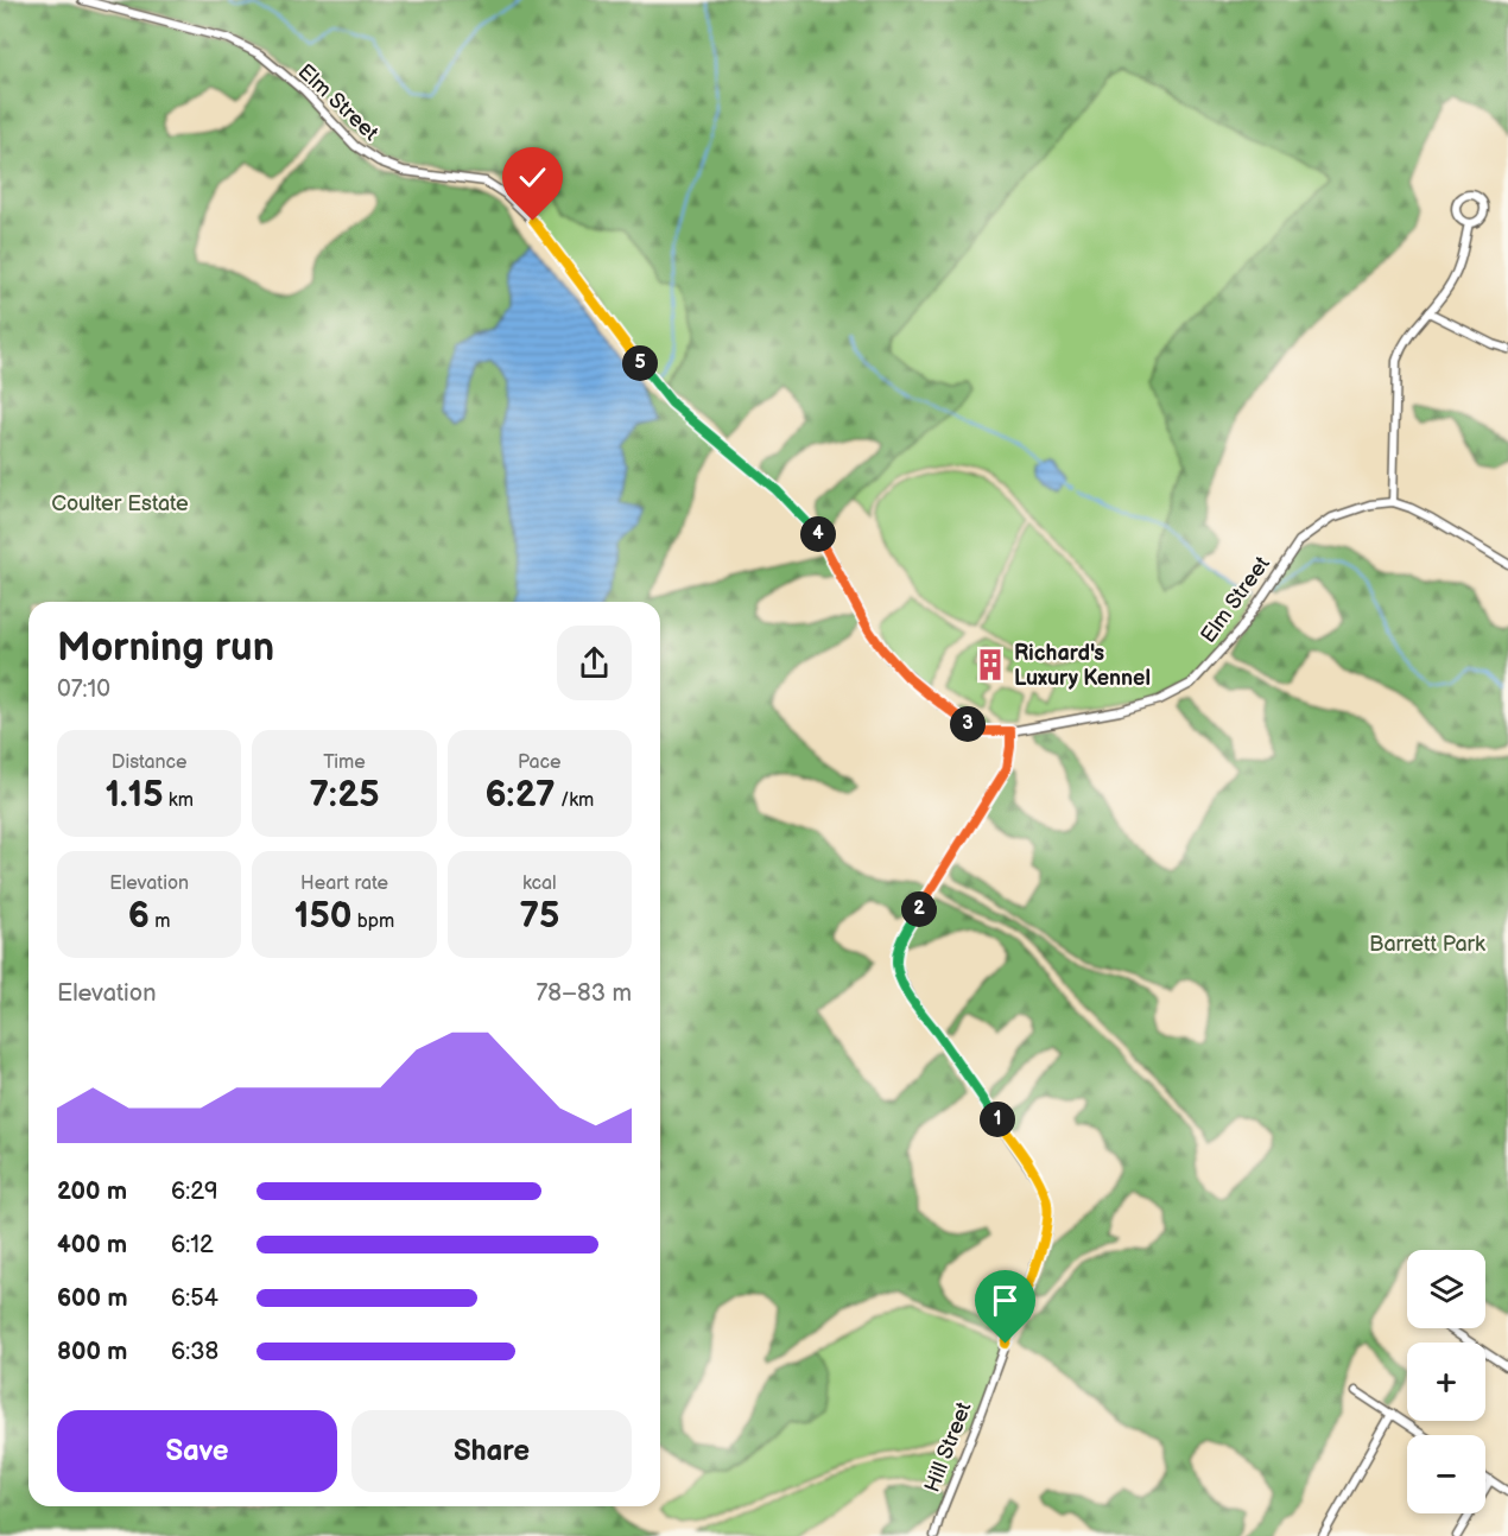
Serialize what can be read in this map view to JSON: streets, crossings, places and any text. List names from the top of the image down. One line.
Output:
{"streets":{"street":["Elm Street","Hill Street"]},"crossings":[["Elm Street","Hill Street"]],"parks":["Coulter Estate","Barrett Park"],"places":{"building":["Richard's Luxury Kennel"]},"page":{"pins":["5","4","3","2","1"],"heading":["Morning run","07:10"],"stats":[["Distance","1.15 km"],["Time","7:25"],["Pace","6:27 /km"],["Elevation","6 m"],["Heart rate","150 bpm"],["kcal","75"]],"chart":["Elevation","78–83 m"],"list":[{"name":"200 m","note":"6:29"},{"name":"400 m","note":"6:12"},{"name":"600 m","note":"6:54"},{"name":"800 m","note":"6:38"}],"map_buttons":["+","−"],"buttons":["Save","Share"]}}
